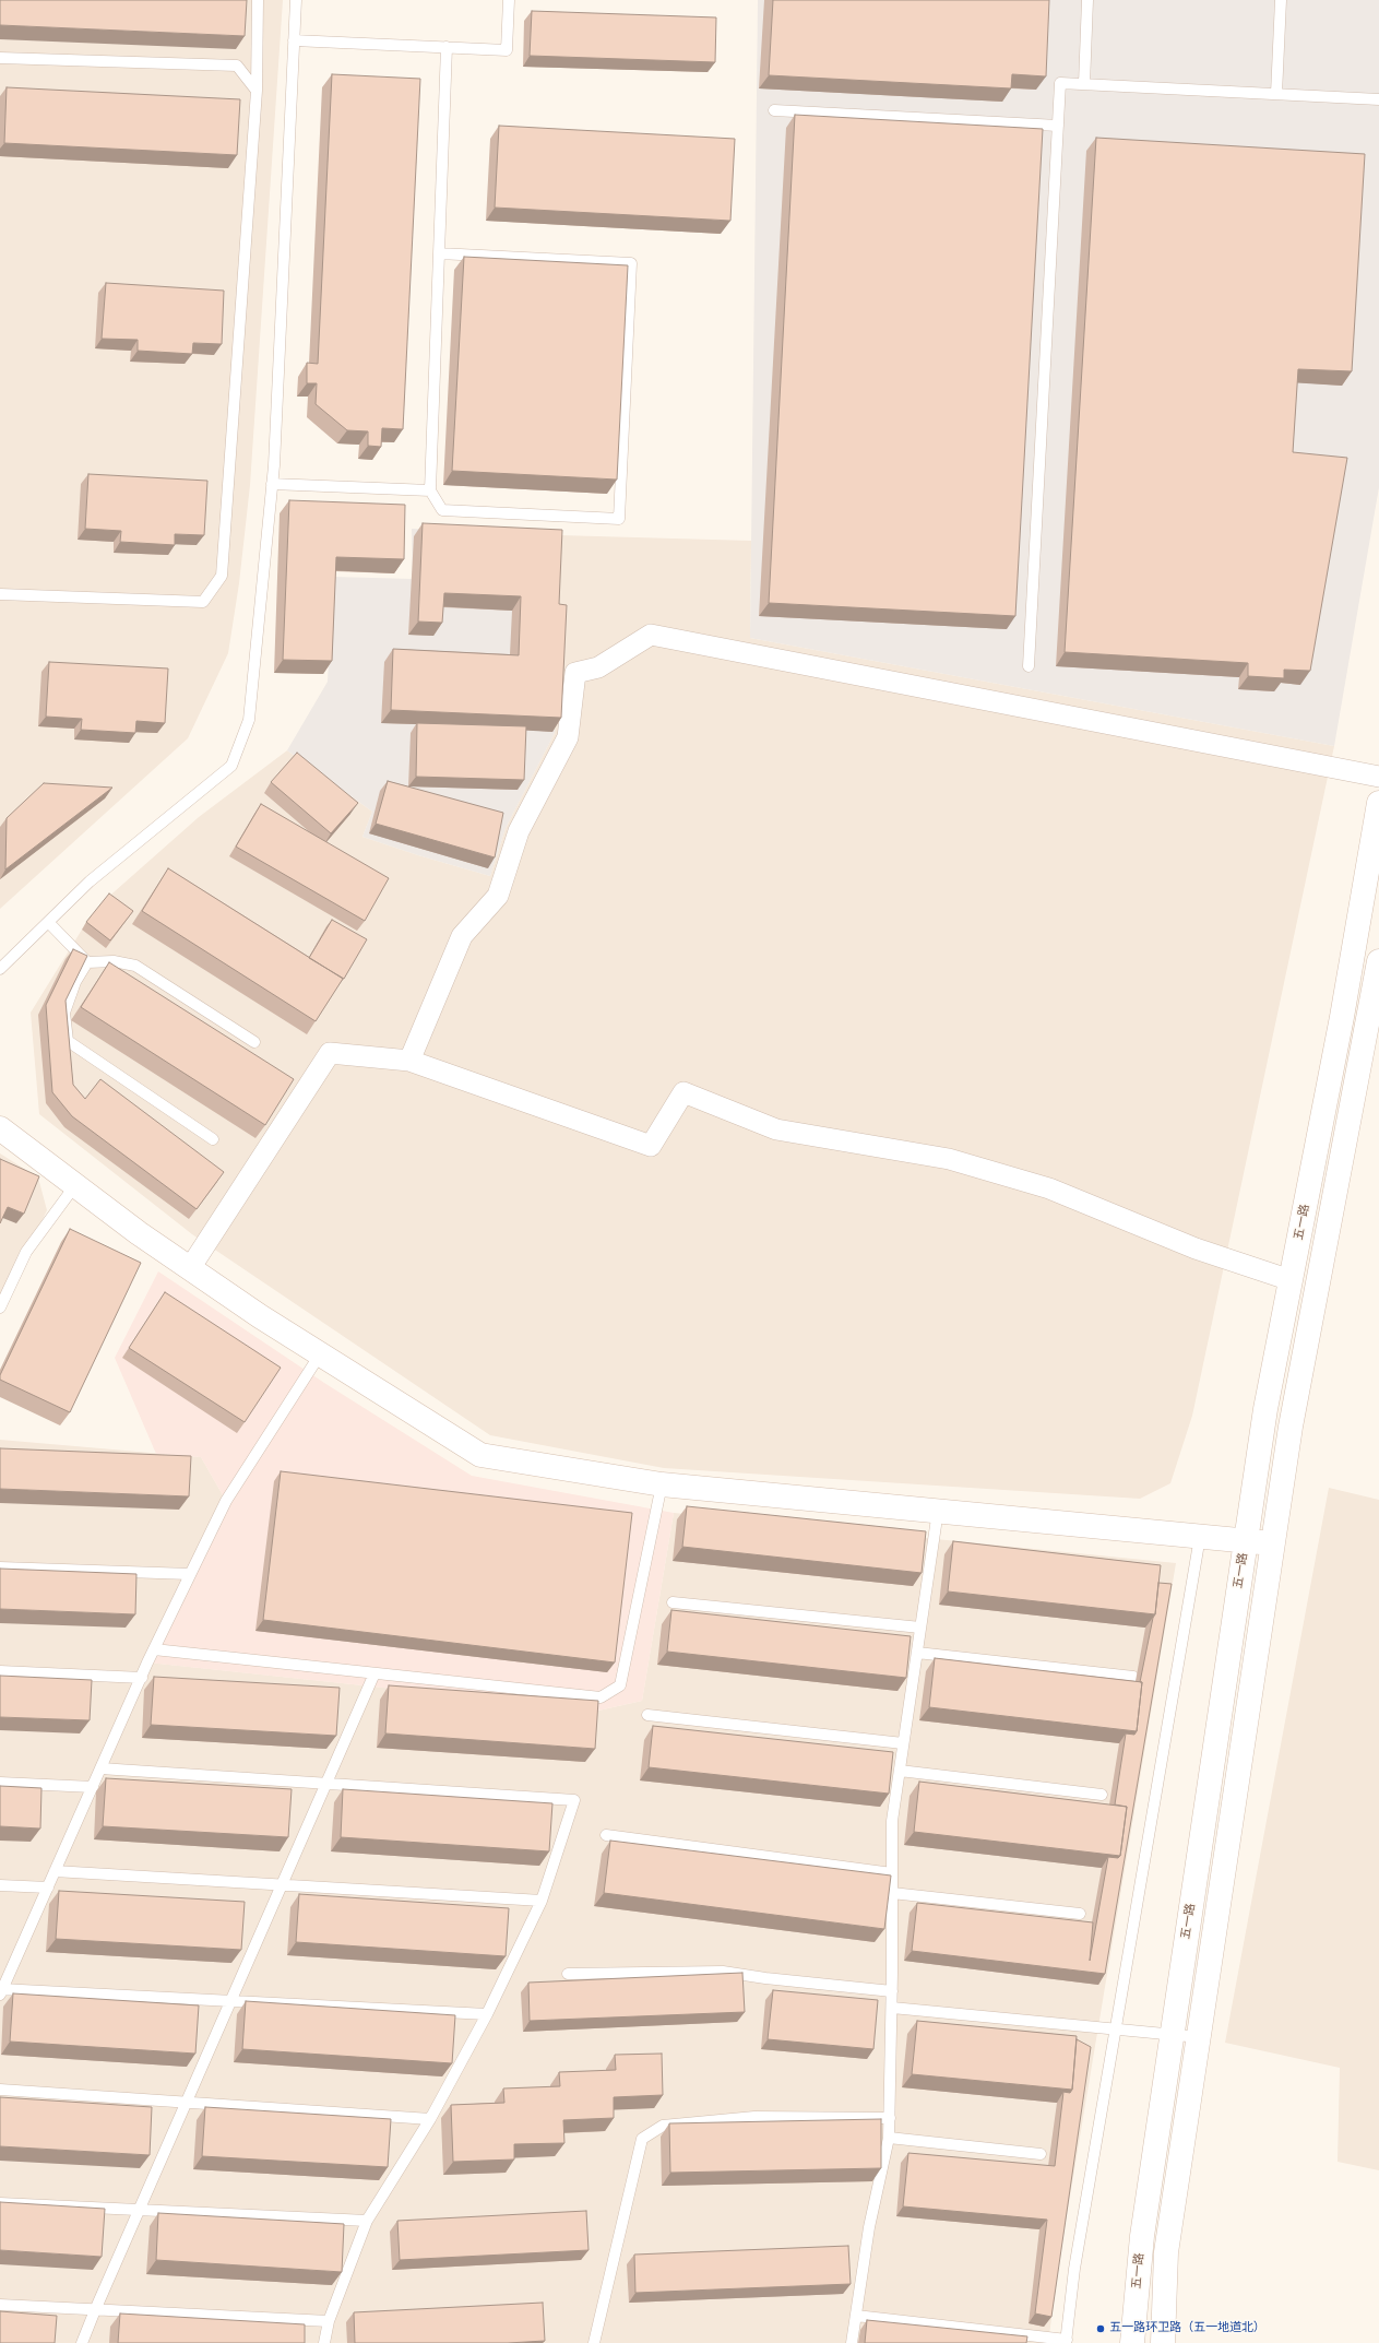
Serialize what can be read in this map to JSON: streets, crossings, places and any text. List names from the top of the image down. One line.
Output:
{"streets":{"main road":["五一路"]},"places":["五一路环卫路（五一地道北）"]}
